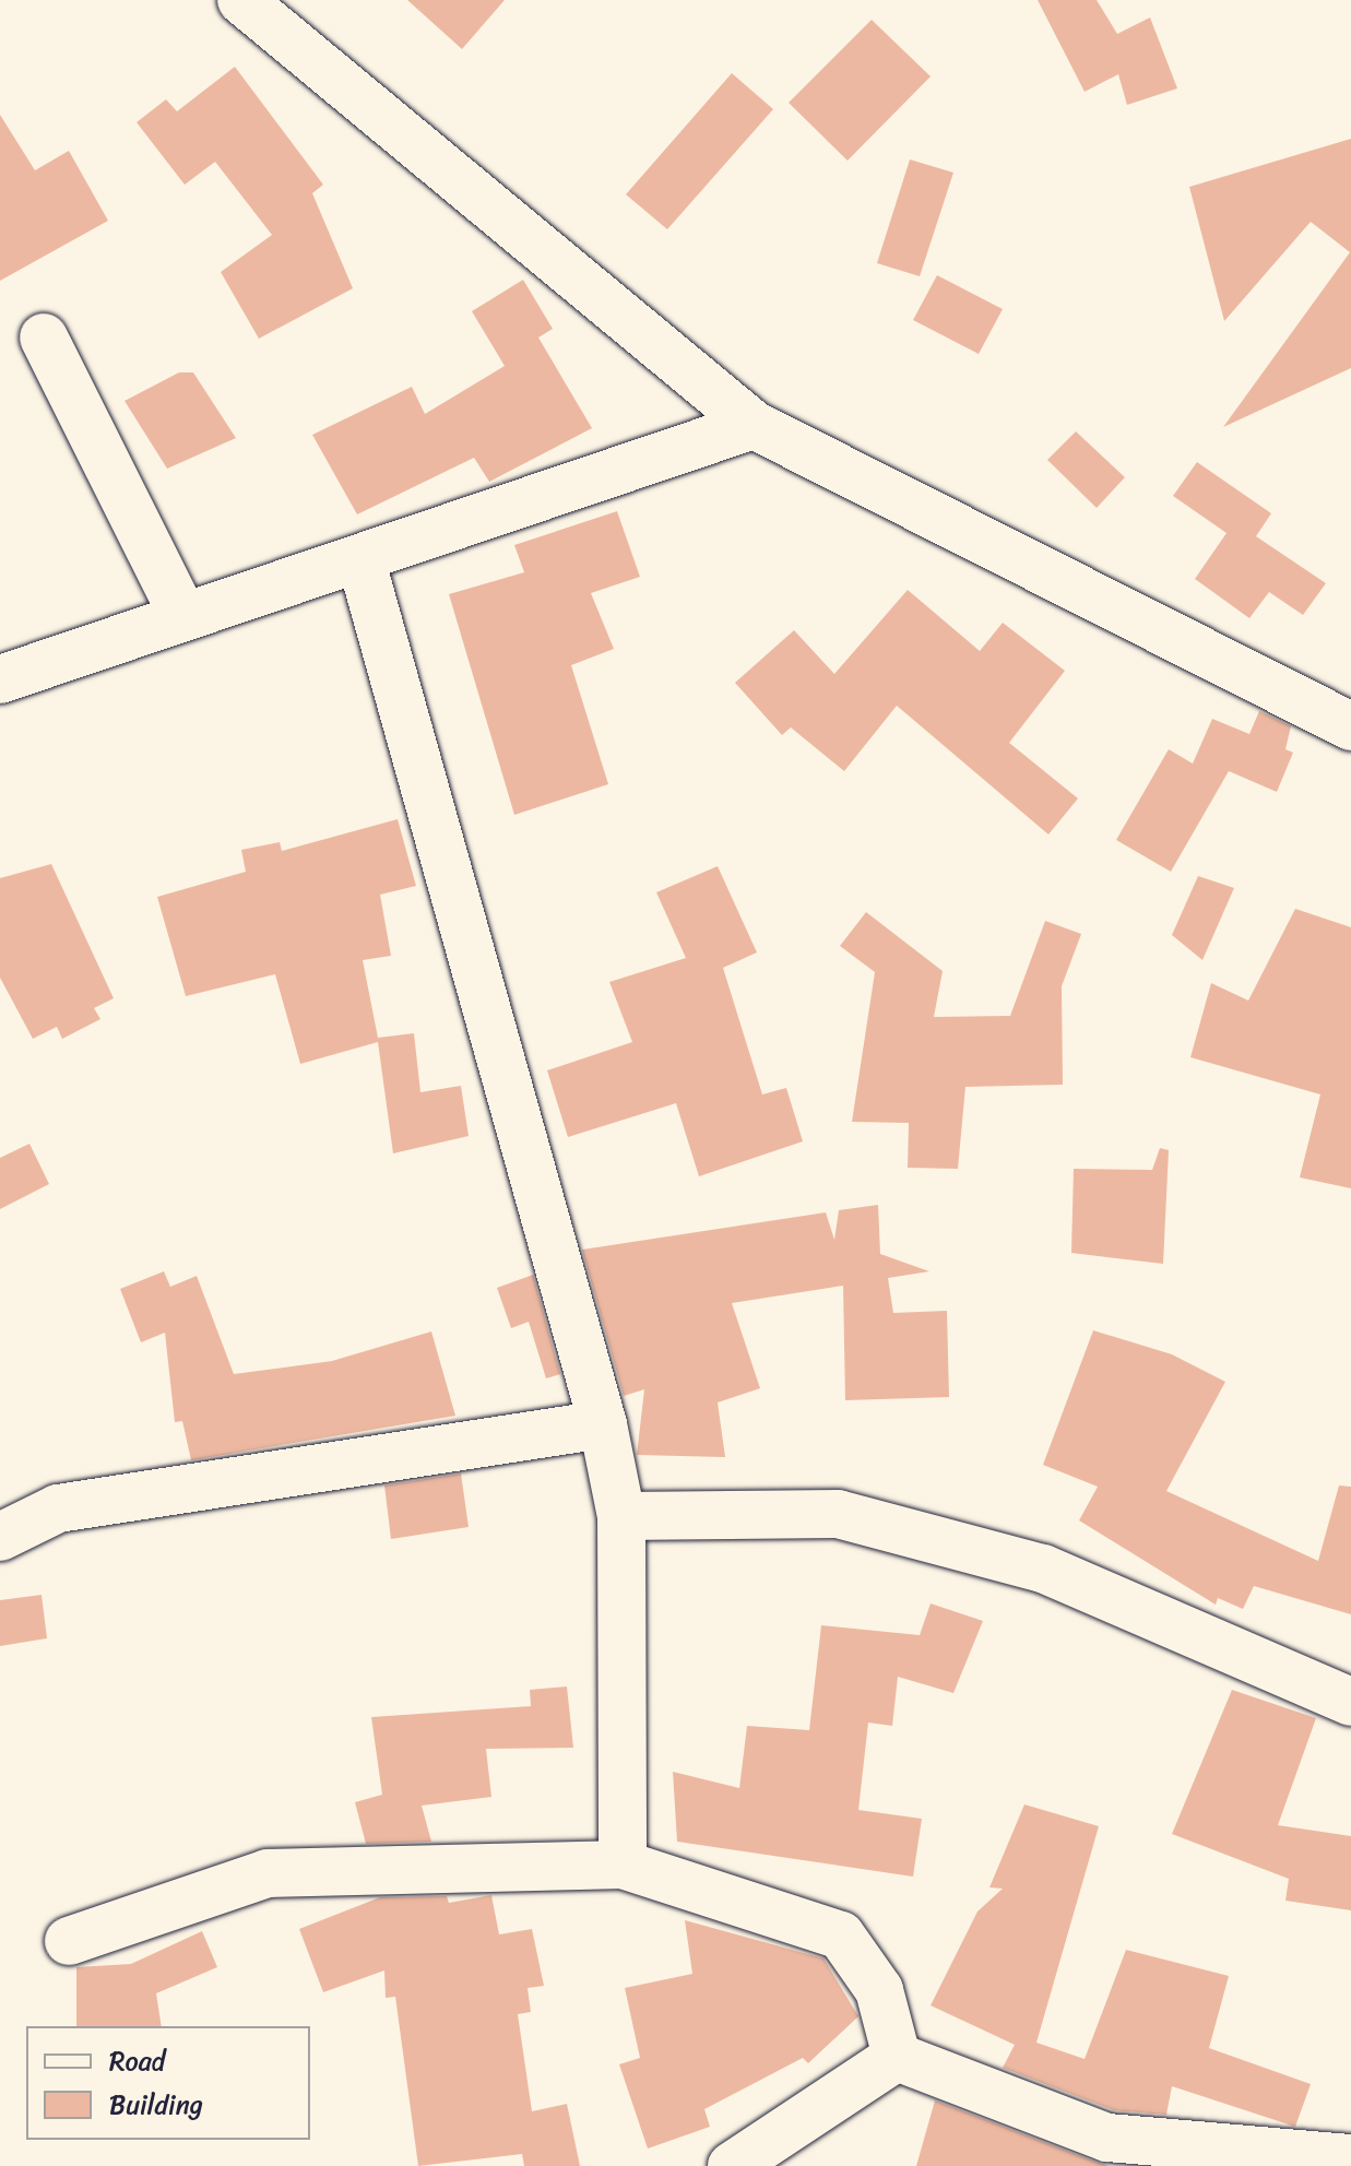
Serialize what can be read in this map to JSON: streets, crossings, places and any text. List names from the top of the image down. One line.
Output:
{"legend":["Road","Building"]}
